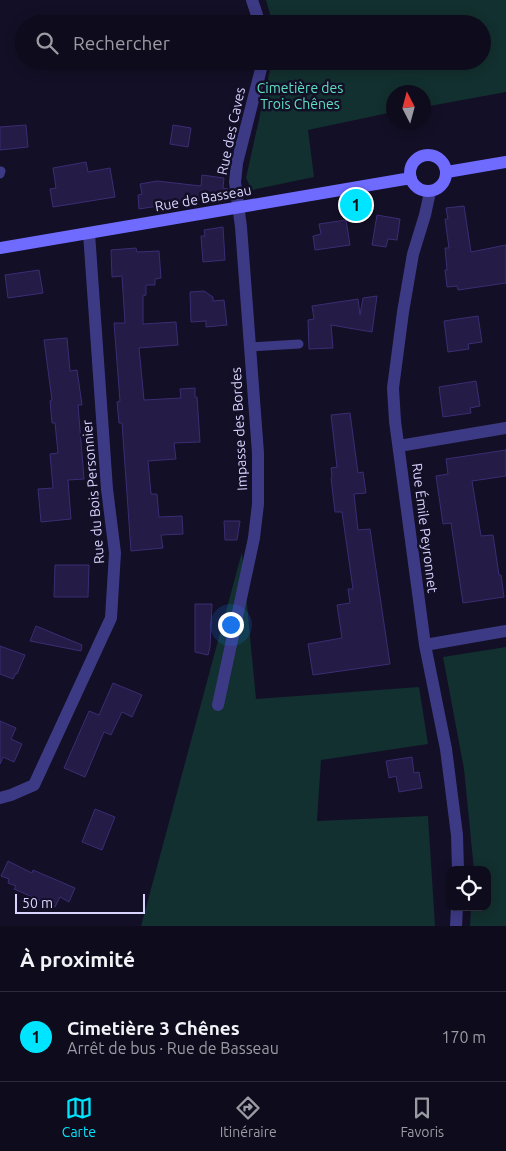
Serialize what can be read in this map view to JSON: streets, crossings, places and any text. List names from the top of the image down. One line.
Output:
{"streets":{"street":["Rue des Caves","Rue de Basseau","Impasse des Bordes","Rue du Bois Personnier","Rue Émile Peyronnet"]},"crossings":[["Rue des Caves","Rue de Basseau"],["Rue des Caves","Impasse des Bordes"],["Rue de Basseau","Impasse des Bordes"],["Rue de Basseau","Rue du Bois Personnier"],["Rue de Basseau","Rue Émile Peyronnet"]],"parks":["Cimetière des Trois Chênes"],"scale_bar":"50 m","north":"top","page":{"search":"Rechercher","pins":"1","scale":"50 m","heading":"À proximité","list":[{"mark":"1","name":"Cimetière 3 Chênes","note":"Arrêt de bus · Rue de Basseau","value":"170 m"}],"nav":["Carte","Itinéraire","Favoris"]}}
